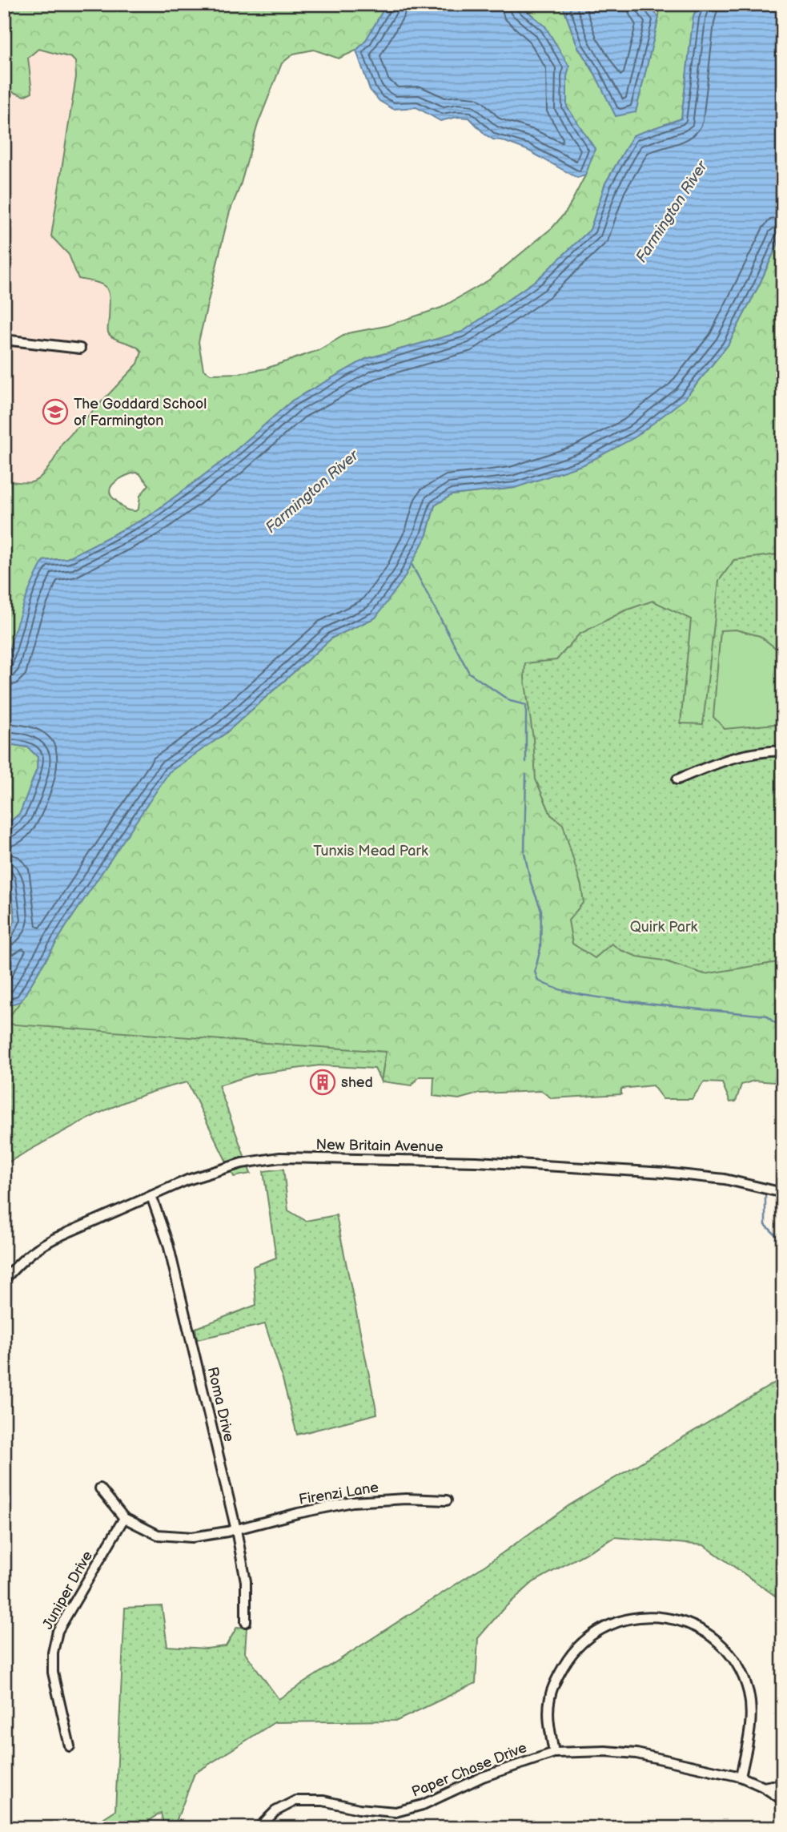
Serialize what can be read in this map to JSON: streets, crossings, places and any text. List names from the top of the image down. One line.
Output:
{"streets":{"street":["New Britain Avenue","Roma Drive","Firenzi Lane","Juniper Drive","Paper Chase Drive"]},"crossings":[["New Britain Avenue","Roma Drive"],["Roma Drive","Firenzi Lane"],["Firenzi Lane","Juniper Drive"]],"water":["Farmington River"],"parks":["Tunxis Mead Park","Quirk Park"],"places":{"school or university":["The Goddard School of Farmington"],"building":["shed"]}}
